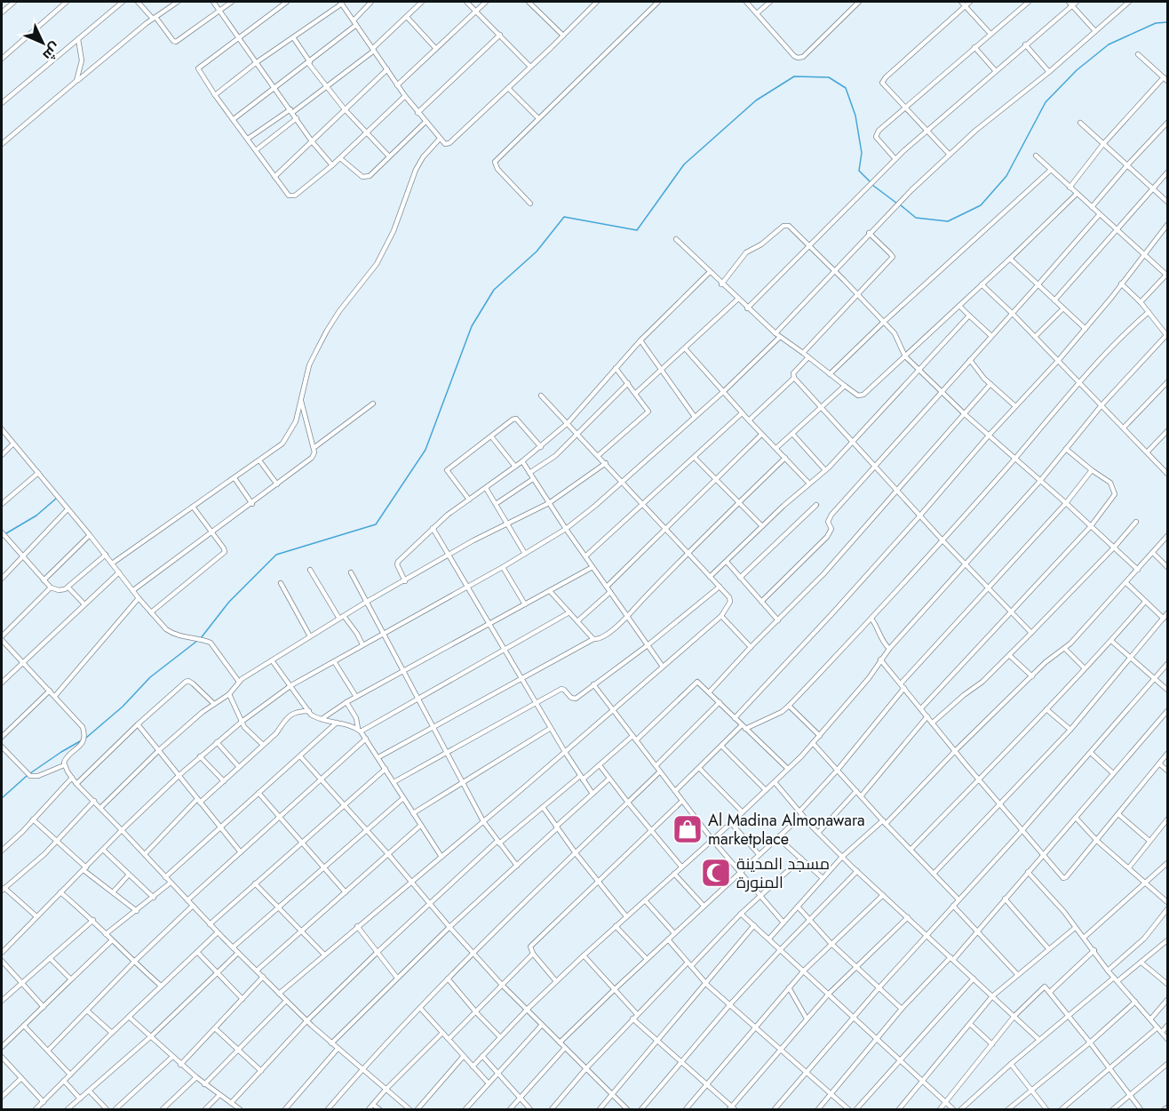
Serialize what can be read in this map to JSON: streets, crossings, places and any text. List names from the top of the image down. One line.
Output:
{"places":{"shop":["Al Madina Almonawara marketplace"],"mosque":["مسجد المدينة المنورة"]},"north":"bottom right"}
